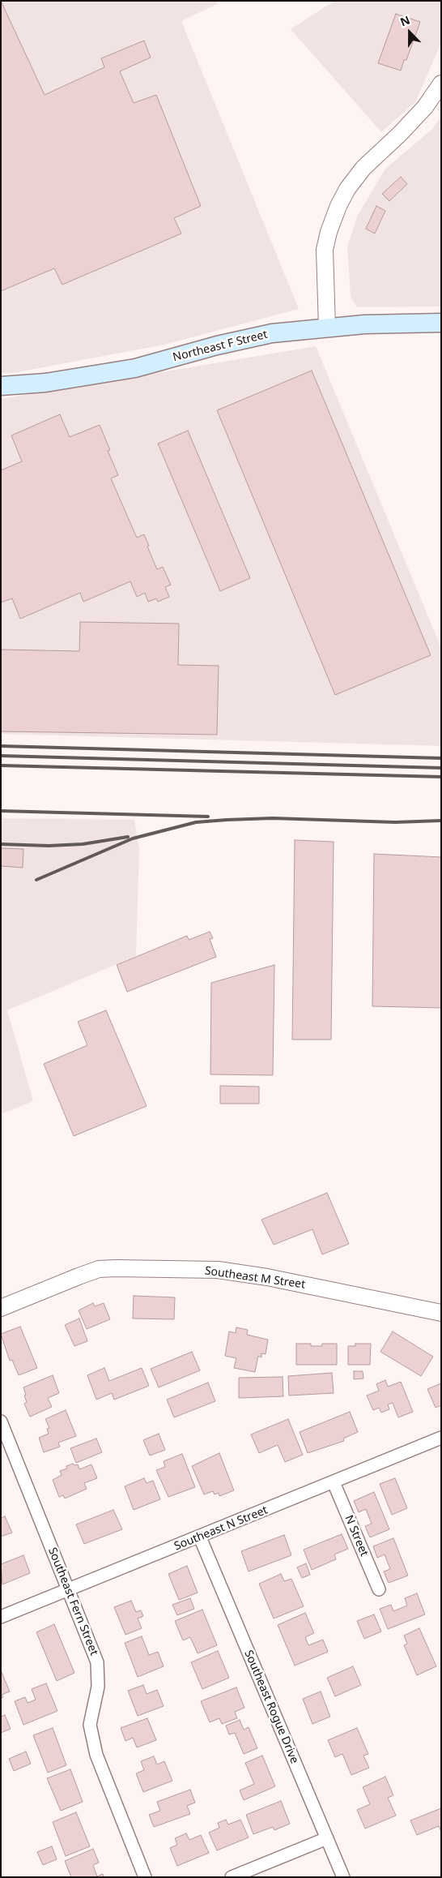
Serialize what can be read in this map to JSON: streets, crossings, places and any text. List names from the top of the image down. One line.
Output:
{"streets":{"main road":["Northeast F Street"],"street":["Southeast M Street","Southeast N Street","N Street","Southeast Fern Street","Southeast Rogue Drive"]},"crossings":[["Southeast N Street","N Street"],["Southeast N Street","Southeast Fern Street"],["Southeast N Street","Southeast Rogue Drive"]],"north":"top"}
